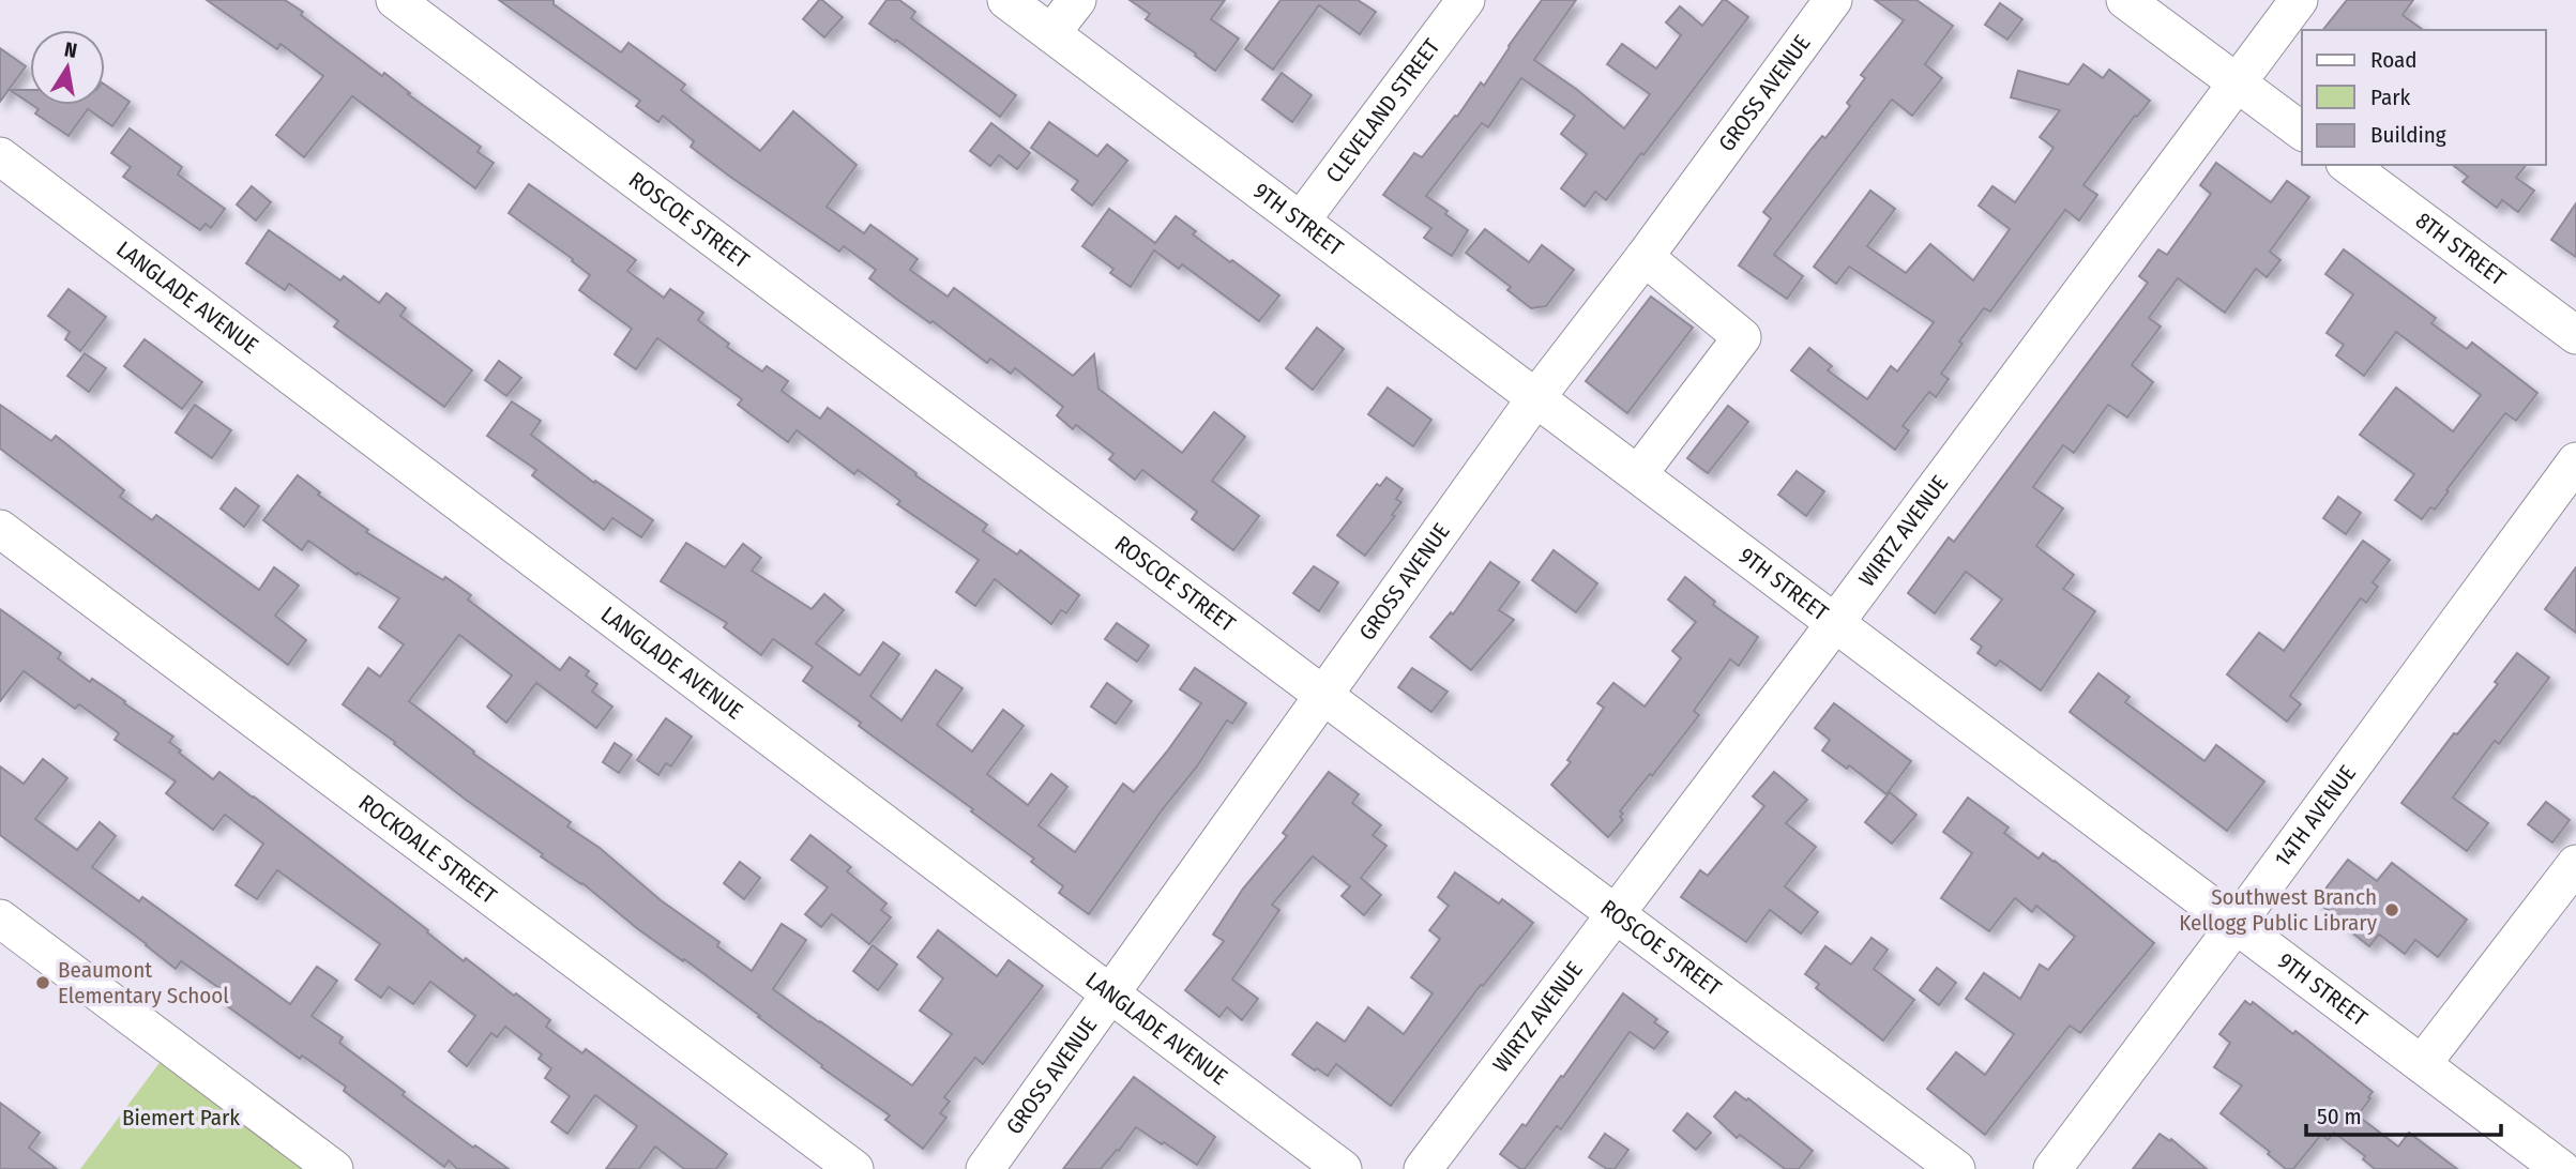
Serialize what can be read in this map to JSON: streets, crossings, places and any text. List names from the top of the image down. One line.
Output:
{"streets":{"street":["GROSS AVENUE","CLEVELAND STREET","9TH STREET","ROSCOE STREET","8TH STREET","LANGLADE AVENUE","WIRTZ AVENUE","14TH AVENUE","ROCKDALE STREET"]},"crossings":[["GROSS AVENUE","9TH STREET"],["GROSS AVENUE","ROSCOE STREET"],["GROSS AVENUE","LANGLADE AVENUE"],["CLEVELAND STREET","9TH STREET"],["9TH STREET","WIRTZ AVENUE"],["9TH STREET","14TH AVENUE"],["ROSCOE STREET","WIRTZ AVENUE"]],"parks":["Biemert Park"],"places":["Southwest Branch Kellogg Public Library","Beaumont Elementary School"],"legend":["Road","Park","Building"],"scale_bar":"50 m","north":"top"}
